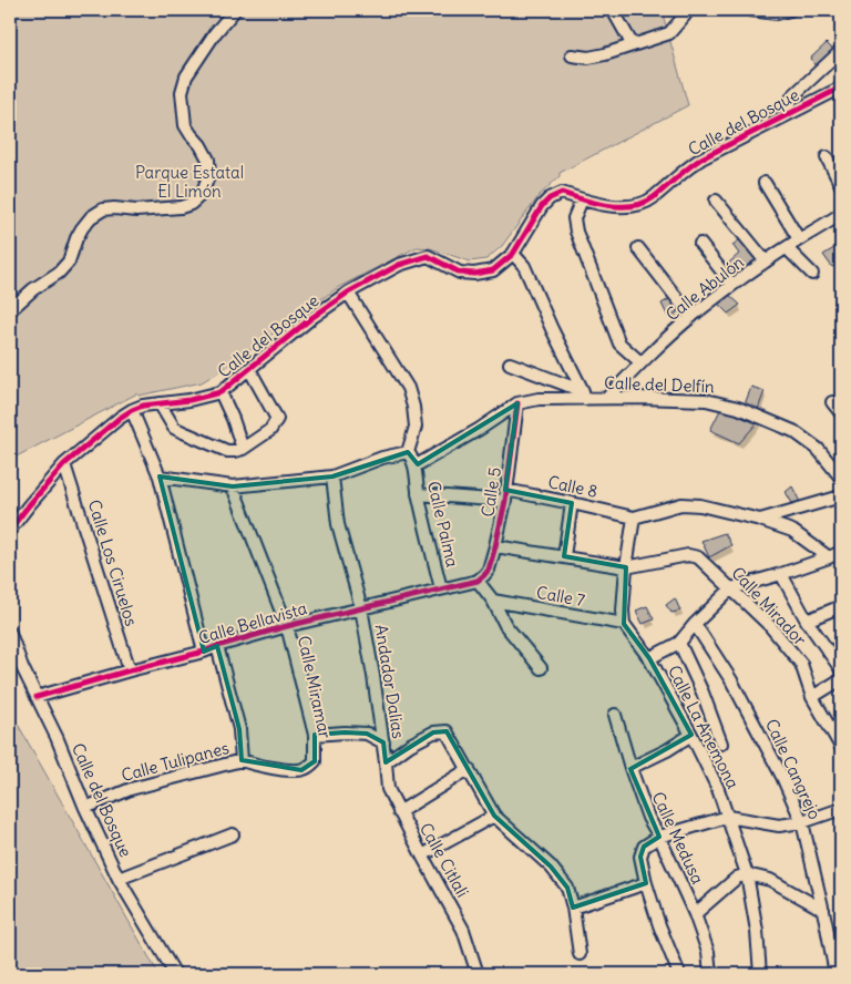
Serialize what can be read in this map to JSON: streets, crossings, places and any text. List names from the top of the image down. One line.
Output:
{"streets":{"street":["Calle del Bosque","Calle Abulón","Calle del Delfín","Calle 8","Calle 5","Calle Palma","Calle Los Ciruelos","Calle 7","Calle Mirador","Calle Bellavista","Andador Dalias","Calle Miramar","Calle La Anemona","Calle Tulipanes","Calle Cangrejo","Calle Medusa","Calle Citlali"]},"crossings":[["Calle del Bosque","Calle Los Ciruelos"],["Calle del Bosque","Calle Bellavista"],["Calle del Bosque","Calle Tulipanes"],["Calle Abulón","Calle del Delfín"],["Calle del Delfín","Calle 5"],["Calle del Delfín","Calle Palma"],["Calle 8","Calle 5"],["Calle 8","Calle Palma"],["Calle 5","Calle Palma"],["Calle 5","Calle Bellavista"],["Calle Palma","Calle Bellavista"],["Calle Los Ciruelos","Calle Bellavista"],["Calle 7","Calle La Anemona"],["Calle Bellavista","Andador Dalias"],["Calle Bellavista","Calle Miramar"],["Andador Dalias","Calle Citlali"],["Calle Miramar","Calle Tulipanes"]],"parks":["Parque Estatal El Limón"]}
